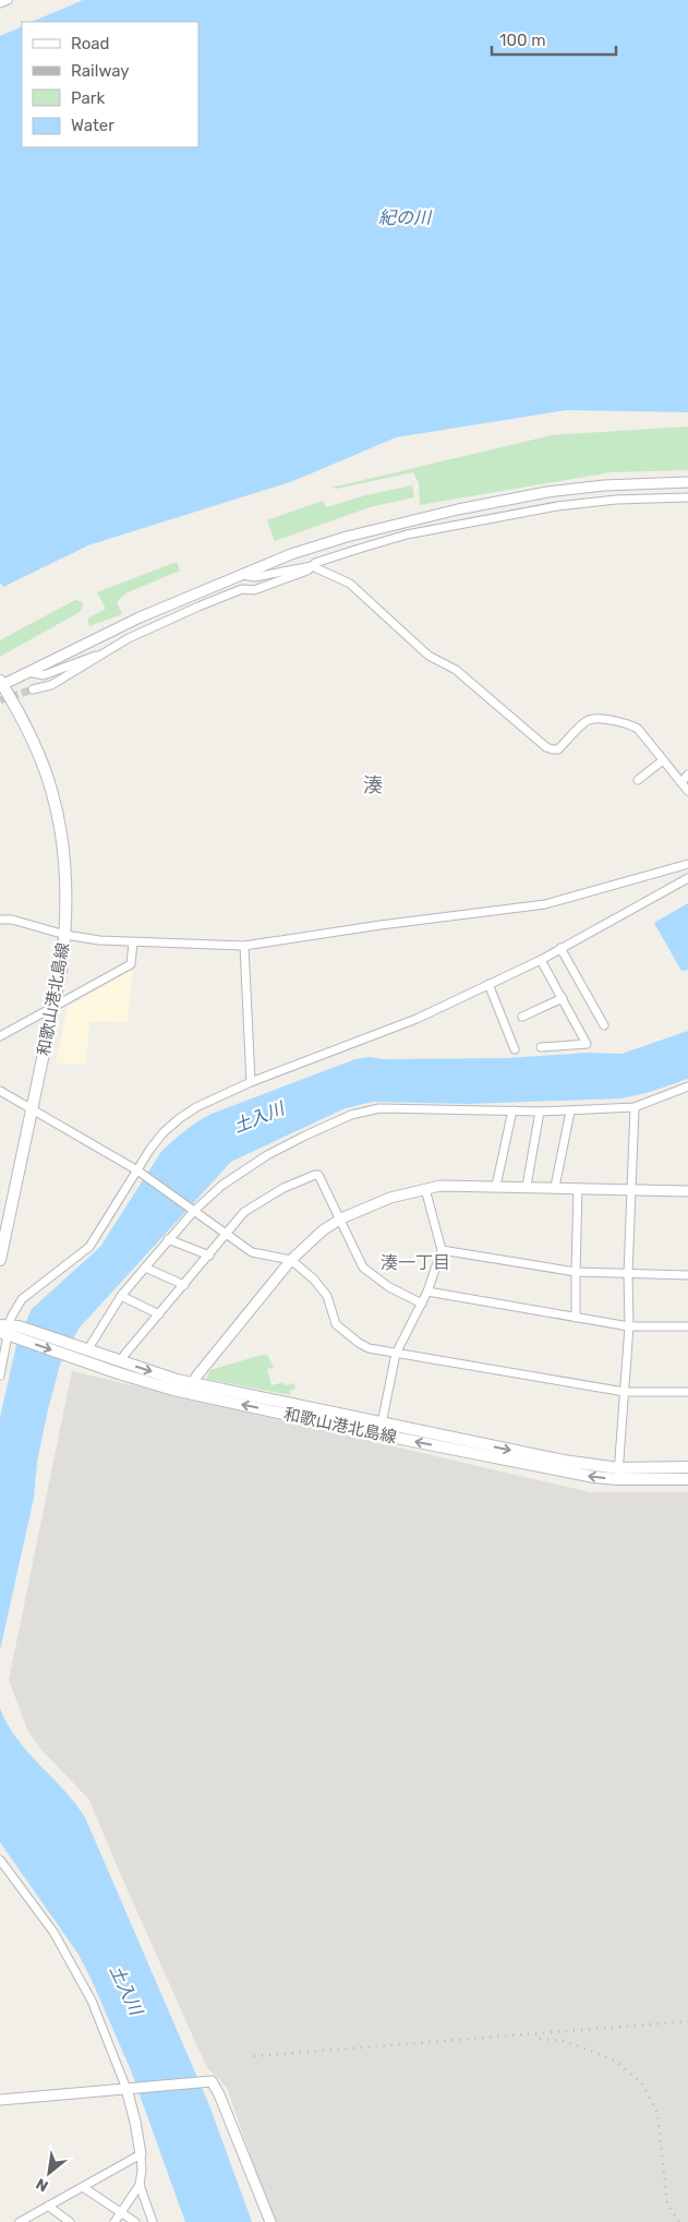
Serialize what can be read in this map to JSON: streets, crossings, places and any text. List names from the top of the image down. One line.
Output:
{"streets":{"main road":["和歌山港北島線"]},"districts":["湊","湊一丁目"],"water":["紀の川","土入川"],"legend":["Road","Railway","Park","Water"],"scale_bar":"100 m","north":"bottom left"}
